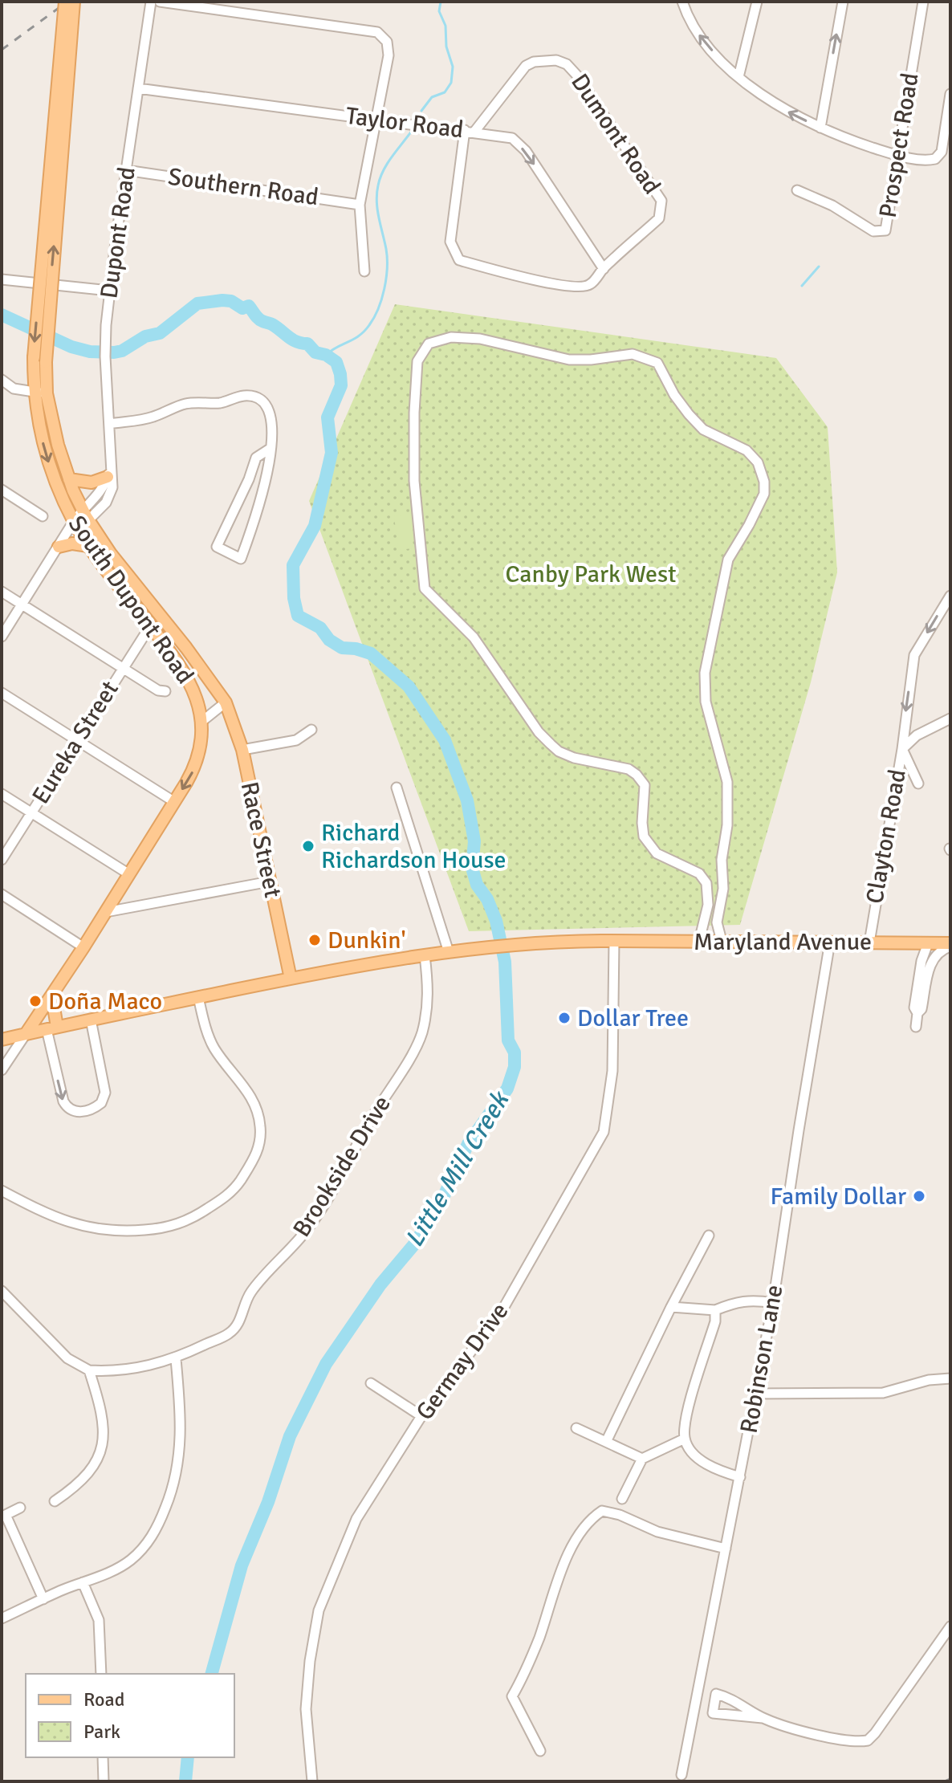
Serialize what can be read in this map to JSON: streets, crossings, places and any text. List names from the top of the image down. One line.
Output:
{"streets":{"main road":["South Dupont Road","Race Street","Maryland Avenue"],"street":["Taylor Road","Dumont Road","Prospect Road","Southern Road","Dupont Road","Eureka Street","Clayton Road","Brookside Drive","Robinson Lane","Germay Drive"]},"crossings":[["Taylor Road","Dumont Road"],["Taylor Road","Dupont Road"],["Southern Road","Dupont Road"],["Dupont Road","South Dupont Road"],["South Dupont Road","Eureka Street"],["South Dupont Road","Race Street"],["South Dupont Road","Maryland Avenue"],["Clayton Road","Maryland Avenue"],["Race Street","Maryland Avenue"],["Maryland Avenue","Brookside Drive"],["Maryland Avenue","Robinson Lane"],["Maryland Avenue","Germay Drive"]],"one_way":["Taylor Road"],"water":["Little Mill Creek"],"parks":["Canby Park West"],"places":["Richard Richardson House","Dunkin'","Doña Maco","Dollar Tree","Family Dollar"],"legend":["Road","Park"]}
